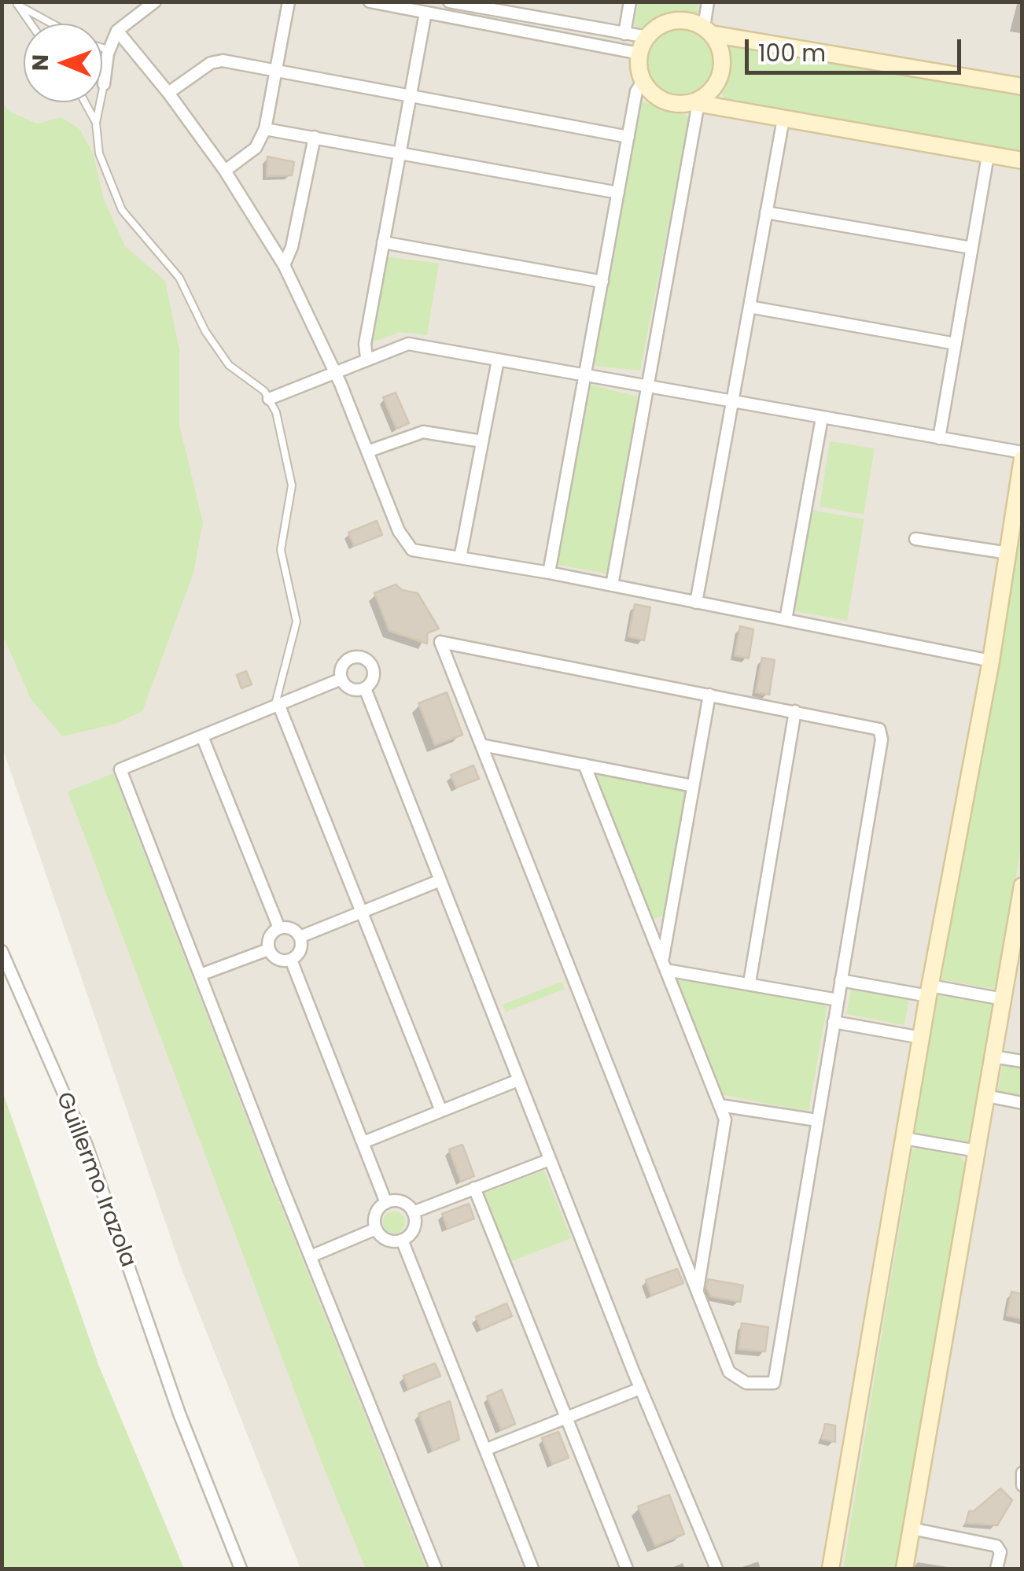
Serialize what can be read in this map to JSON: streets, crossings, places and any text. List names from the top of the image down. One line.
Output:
{"streets":{"street":["Guillermo Irazola"]},"scale_bar":"100 m","north":"left"}
